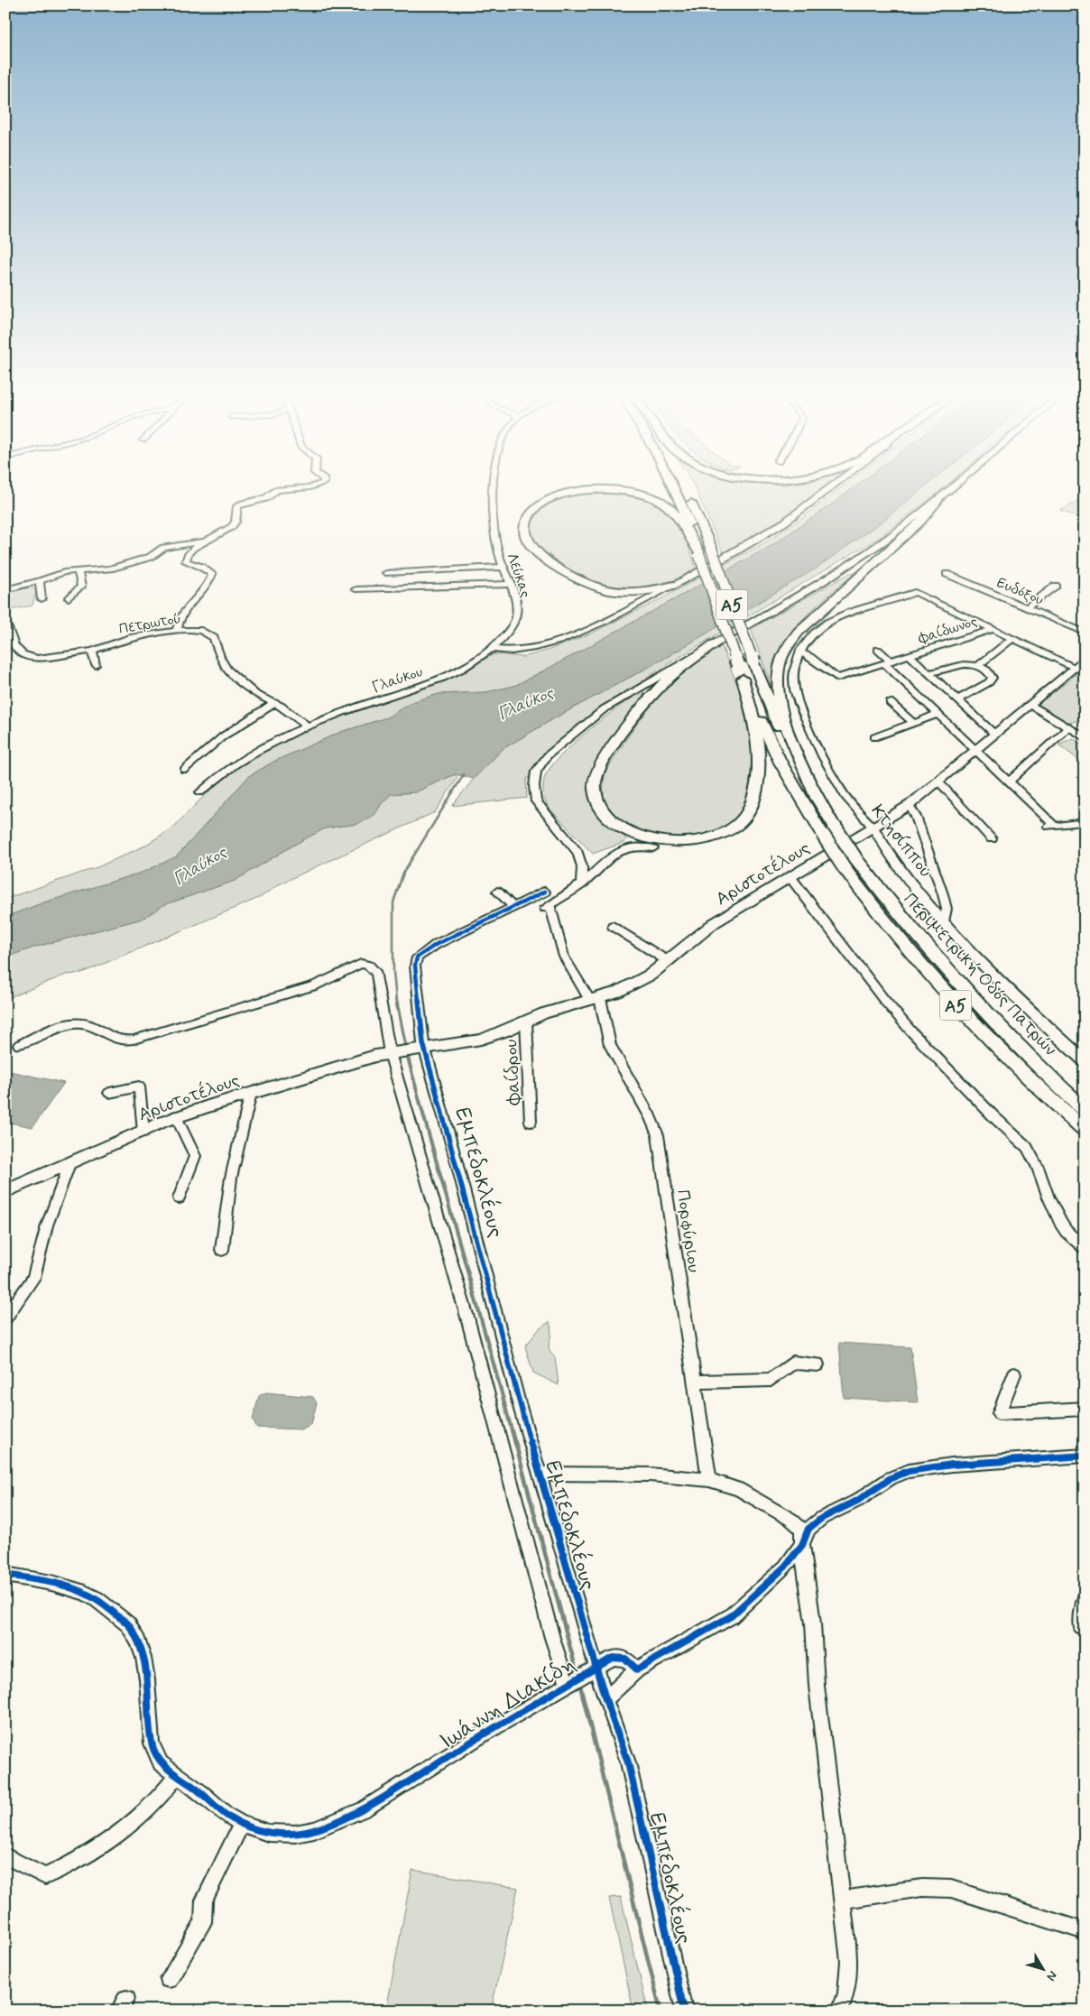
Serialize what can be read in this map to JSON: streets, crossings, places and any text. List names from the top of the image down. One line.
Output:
{"streets":{"highway":["Α5","Περιμετρική Οδός Πατρών"],"main road":["Κτησίππου","Αριστοτέλους"],"street":["Λεύκας","Ευδόξου","Πετρωτού","Φαίδωνος","Γλαύκου","Φαίδρου","Εμπεδοκλέους","Πορφύριου","Ιωάννη Διακίδη"]},"crossings":[["Λεύκας","Γλαύκου"],["Πετρωτού","Γλαύκου"],["Φαίδωνος","Κτησίππου"],["Κτησίππου","Αριστοτέλους"],["Αριστοτέλους","Φαίδρου"],["Αριστοτέλους","Εμπεδοκλέους"],["Αριστοτέλους","Πορφύριου"],["Εμπεδοκλέους","Ιωάννη Διακίδη"]],"water":["Γλαύκος"],"north":"bottom right"}
